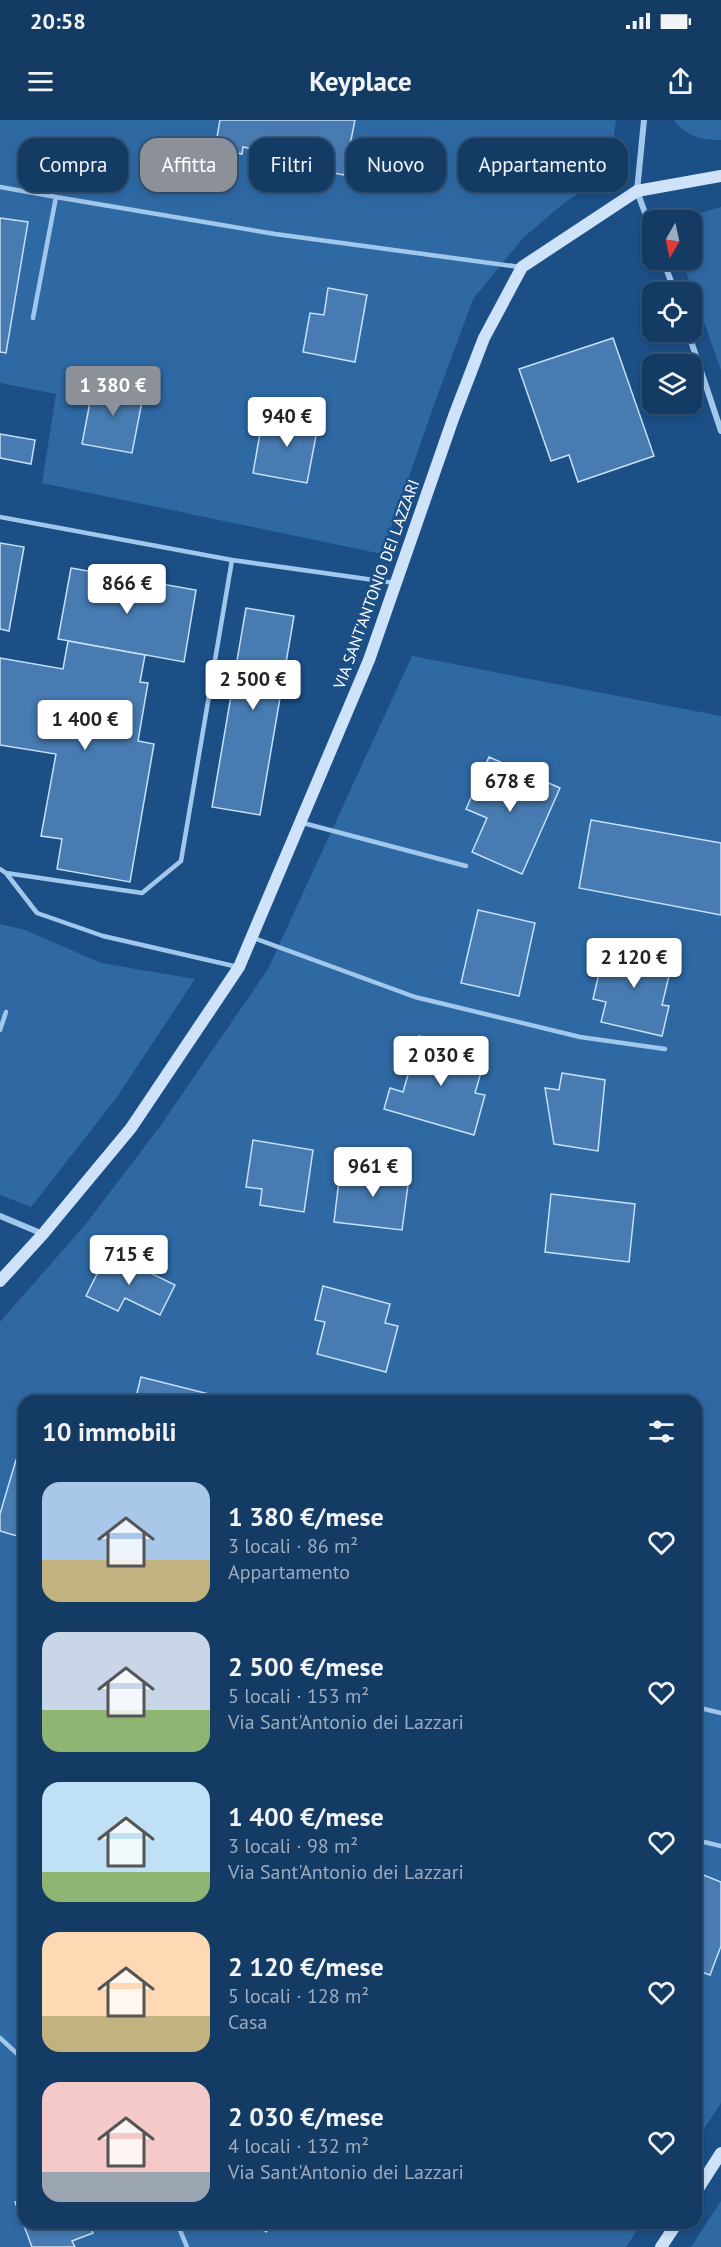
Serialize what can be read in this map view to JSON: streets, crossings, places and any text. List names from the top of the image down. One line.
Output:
{"streets":{"street":["VIA SANT'ANTONIO DEI LAZZARI"]},"north":"bottom","page":{"status":"20:58","header":"Keyplace","chip":["Compra","Affitta","Filtri","Nuovo","Appartamento"],"price":["1 380 €","940 €","866 €","2 500 €","1 400 €","678 €","2 120 €","2 030 €","961 €","715 €"],"heading":"10 immobili","list":[{"name":"1 380 €/mese","note":"3 locali · 86 m² · Appartamento"},{"name":"2 500 €/mese","note":"5 locali · 153 m² · Via Sant'Antonio dei Lazzari"},{"name":"1 400 €/mese","note":"3 locali · 98 m² · Via Sant'Antonio dei Lazzari"},{"name":"2 120 €/mese","note":"5 locali · 128 m² · Casa"},{"name":"2 030 €/mese","note":"4 locali · 132 m² · Via Sant'Antonio dei Lazzari"}]}}
